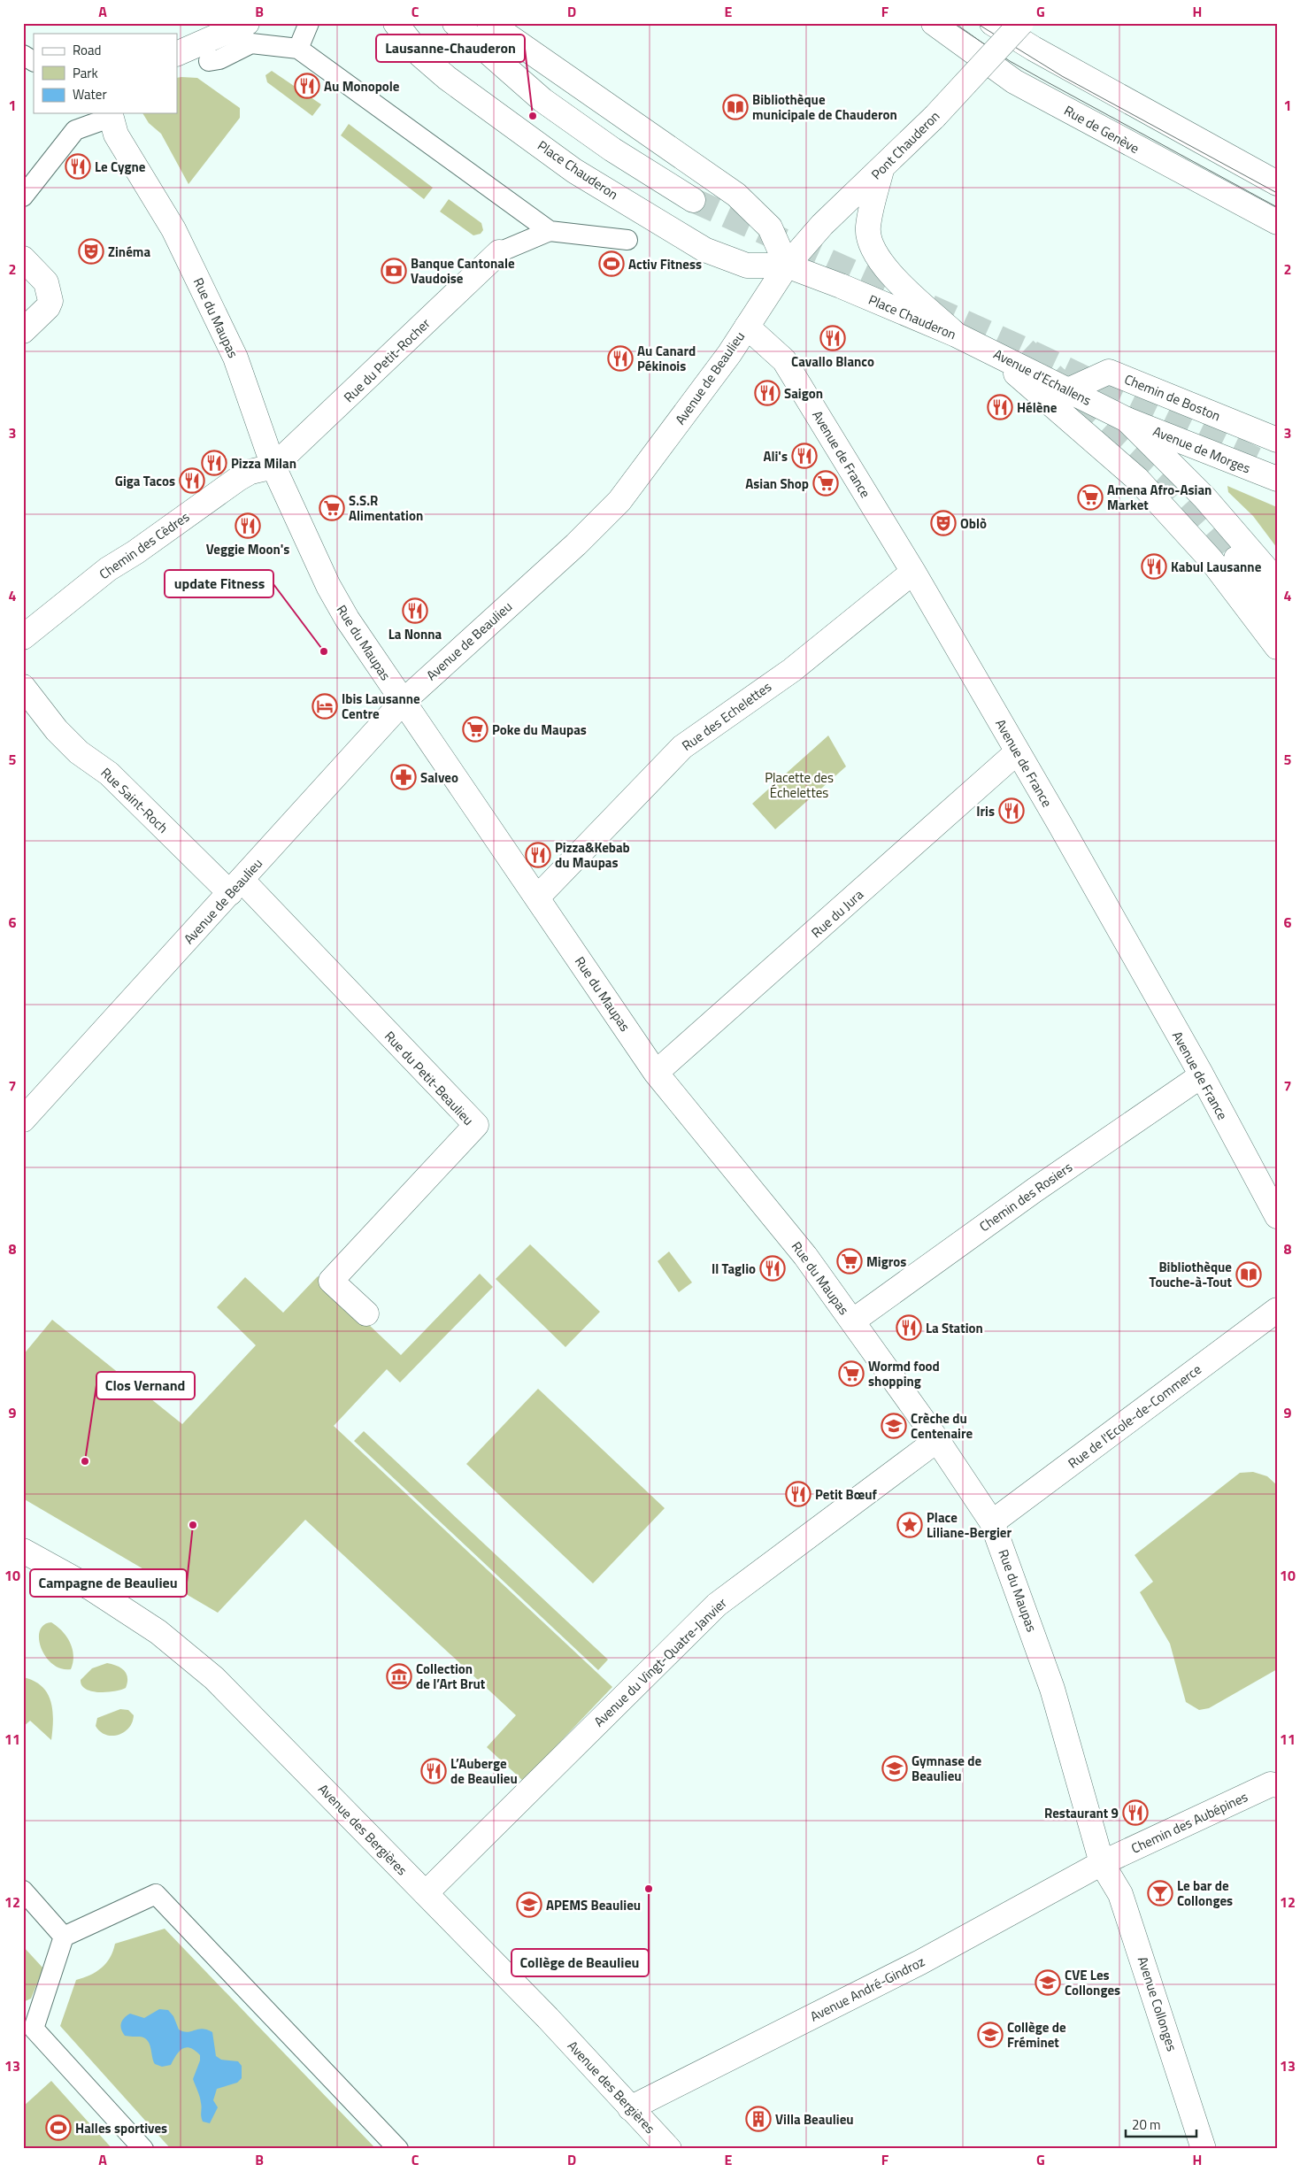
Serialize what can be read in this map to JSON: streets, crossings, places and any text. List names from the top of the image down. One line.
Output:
{"streets":{"street":["Rue de Genève","Pont Chauderon","Place Chauderon","Rue du Maupas","Rue du Petit-Rocher","Avenue d'Echallens","Avenue de Beaulieu","Chemin de Boston","Avenue de Morges","Avenue de France","Chemin des Cèdres","Rue des Echelettes","Rue Saint-Roch","Rue du Jura","Rue du Petit-Beaulieu","Chemin des Rosiers","Rue de l'Ecole-de-Commerce","Avenue du Vingt-Quatre-Janvier","Chemin des Aubépines","Avenue des Bergières","Avenue André-Gindroz","Avenue Collonges"]},"crossings":[["Pont Chauderon","Place Chauderon"],["Pont Chauderon","Avenue de Beaulieu"],["Place Chauderon","Avenue d'Echallens"],["Place Chauderon","Avenue de Beaulieu"],["Rue du Maupas","Rue du Petit-Rocher"],["Rue du Maupas","Avenue de Beaulieu"],["Rue du Maupas","Chemin des Cèdres"],["Rue du Maupas","Rue des Echelettes"],["Rue du Maupas","Rue du Jura"],["Rue du Maupas","Chemin des Rosiers"],["Rue du Maupas","Rue de l'Ecole-de-Commerce"],["Rue du Maupas","Avenue du Vingt-Quatre-Janvier"],["Rue du Maupas","Chemin des Aubépines"],["Rue du Maupas","Avenue André-Gindroz"],["Rue du Maupas","Avenue Collonges"],["Rue du Petit-Rocher","Chemin des Cèdres"],["Avenue d'Echallens","Chemin de Boston"],["Avenue d'Echallens","Avenue de Morges"],["Avenue de Beaulieu","Avenue de France"],["Avenue de Beaulieu","Rue Saint-Roch"],["Avenue de Beaulieu","Rue du Petit-Beaulieu"],["Avenue de France","Rue des Echelettes"],["Avenue de France","Rue du Jura"],["Avenue de France","Chemin des Rosiers"],["Rue Saint-Roch","Rue du Petit-Beaulieu"],["Avenue du Vingt-Quatre-Janvier","Avenue des Bergières"],["Chemin des Aubépines","Avenue André-Gindroz"],["Chemin des Aubépines","Avenue Collonges"],["Avenue des Bergières","Avenue André-Gindroz"],["Avenue André-Gindroz","Avenue Collonges"]],"parks":["Placette des Échelettes"],"places":{"restaurant":["Au Monopole","Le Cygne","Cavallo Blanco","Au Canard Pékinois","Saigon","Hélène","Ali's","Pizza Milan","Giga Tacos","Veggie Moon's","Kabul Lausanne","La Nonna","Iris","Pizza&Kebab du Maupas","Il Taglio","La Station","Petit Bœuf","L’Auberge de Beaulieu","Restaurant 9"],"library":["Bibliothèque municipale de Chauderon","Bibliothèque Touche-à-Tout"],"other":["Lausanne-Chauderon","update Fitness","Clos Vernand","Campagne de Beaulieu","Collège de Beaulieu"],"theatre":["Zinéma","Oblò"],"sports":["Activ Fitness","Halles sportives"],"bank":["Banque Cantonale Vaudoise"],"supermarket":["Asian Shop","Amena Afro-Asian Market","S.S.R Alimentation","Poke du Maupas","Migros","Wormd food shopping"],"hotel":["Ibis Lausanne Centre"],"pharmacy":["Salveo"],"school or university":["Crèche du Centenaire","Gymnase de Beaulieu","APEMS Beaulieu","CVE Les Collonges","Collège de Fréminet"],"place":["Place Liliane-Bergier"],"museum":["Collection de l’Art Brut"],"bar":["Le bar de Collonges"],"building":["Villa Beaulieu"]},"legend":["Road","Park","Water"],"scale_bar":"20 m","grid":{"columns":["A","B","C","D","E","F","G","H"],"rows":["1","2","3","4","5","6","7","8","9","10","11","12","13"]}}
